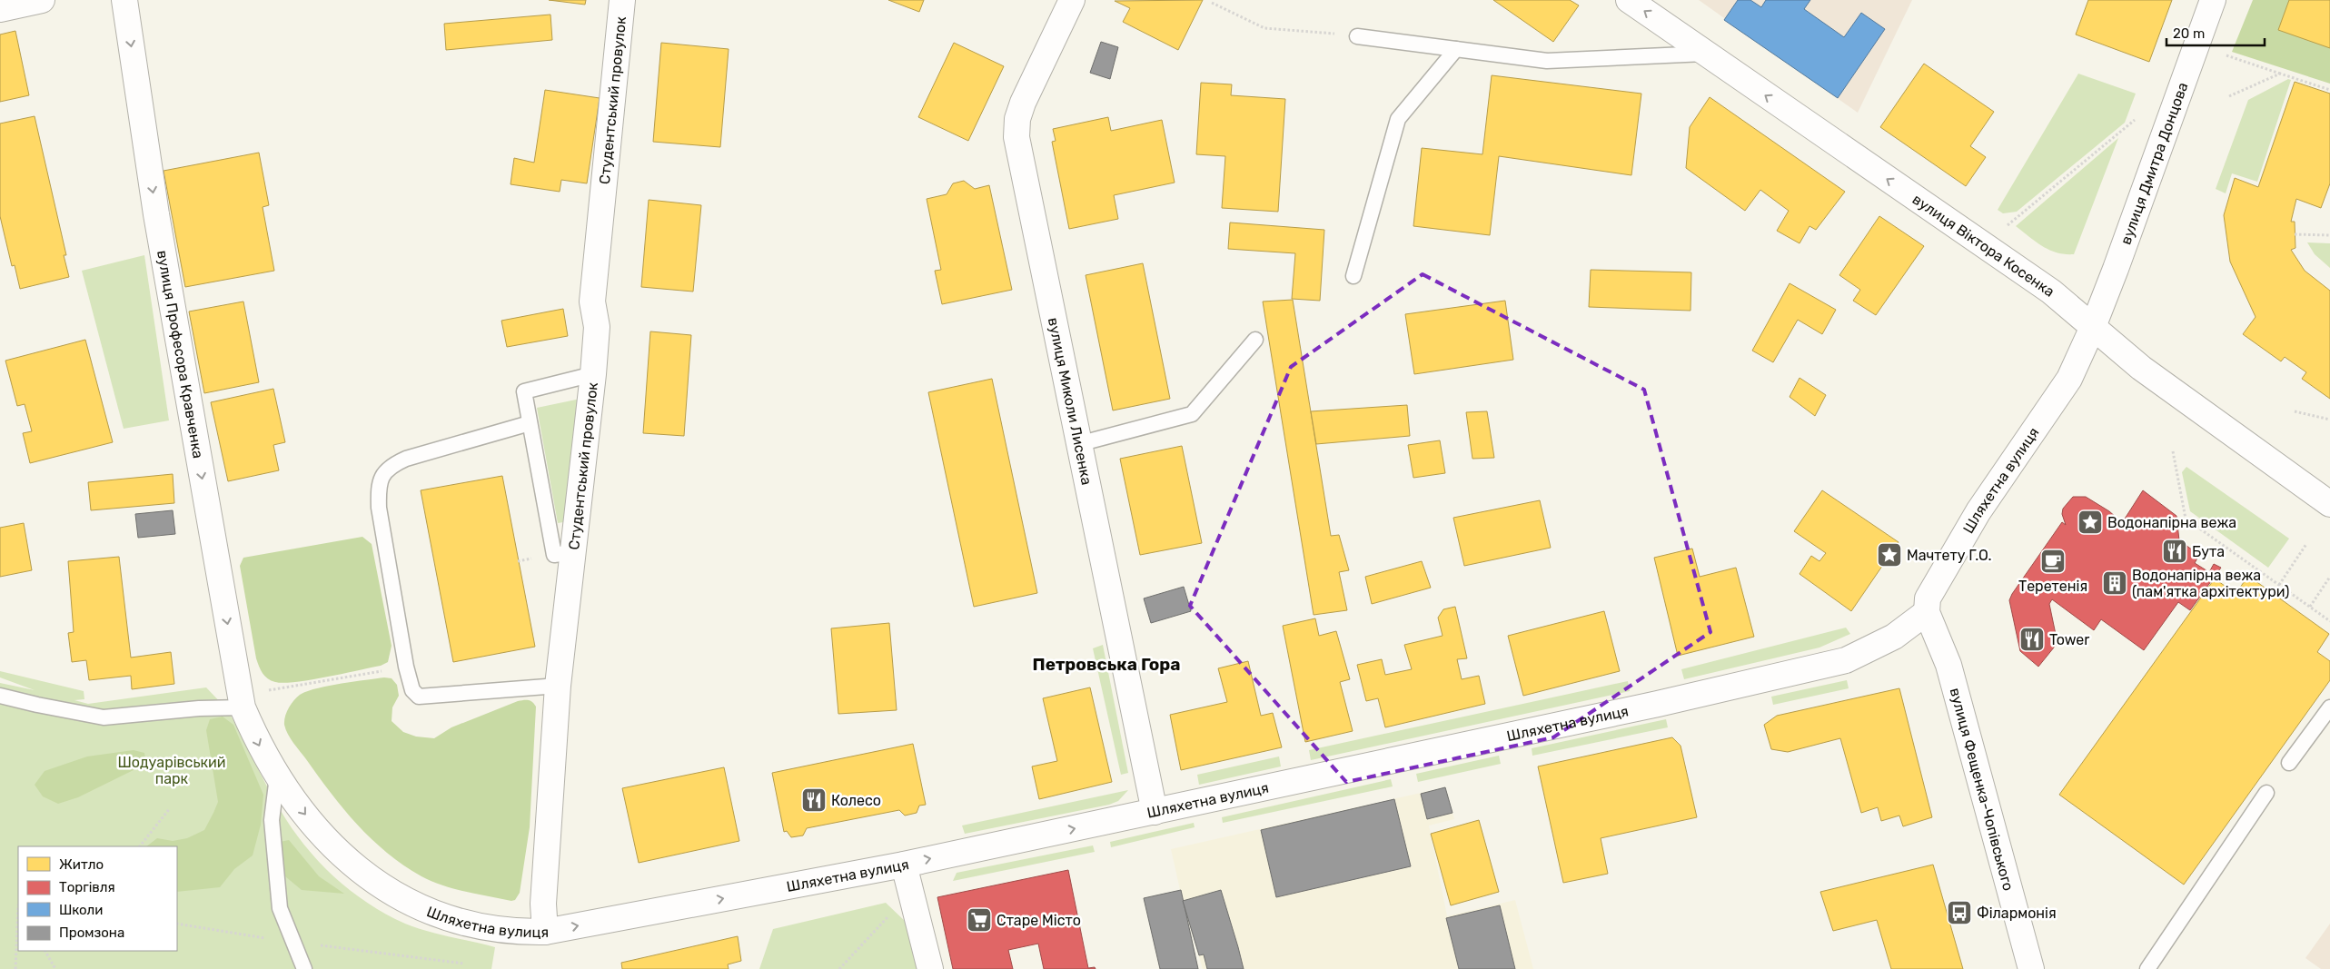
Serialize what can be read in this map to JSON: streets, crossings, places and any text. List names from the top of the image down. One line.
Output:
{"streets":{"street":["Студентський провулок","вулиця Дмитра Донцова","вулиця Віктора Косенка","вулиця Професора Кравченка","вулиця Миколи Лисенка","Шляхетна вулиця","вулиця Фещенка-Чопівського"]},"crossings":[["Студентський провулок","Шляхетна вулиця"],["вулиця Дмитра Донцова","вулиця Віктора Косенка"],["вулиця Дмитра Донцова","Шляхетна вулиця"],["вулиця Віктора Косенка","Шляхетна вулиця"],["вулиця Професора Кравченка","Шляхетна вулиця"],["вулиця Миколи Лисенка","Шляхетна вулиця"],["Шляхетна вулиця","вулиця Фещенка-Чопівського"]],"one_way":["вулиця Віктора Косенка","вулиця Професора Кравченка","Шляхетна вулиця"],"districts":["Петровська Гора"],"parks":["Шодуарівський парк"],"places":{"place":["Водонапірна вежа","Мачтету Г.О."],"restaurant":["Бута","Tower","Колесо"],"cafe":["Теретенія"],"building":["Водонапірна вежа (пам'ятка архітектури)"],"bus stop":["Філармонія"],"supermarket":["Старе Місто"]},"legend":["Житло","Торгівля","Школи","Промзона"],"scale_bar":"20 m"}
